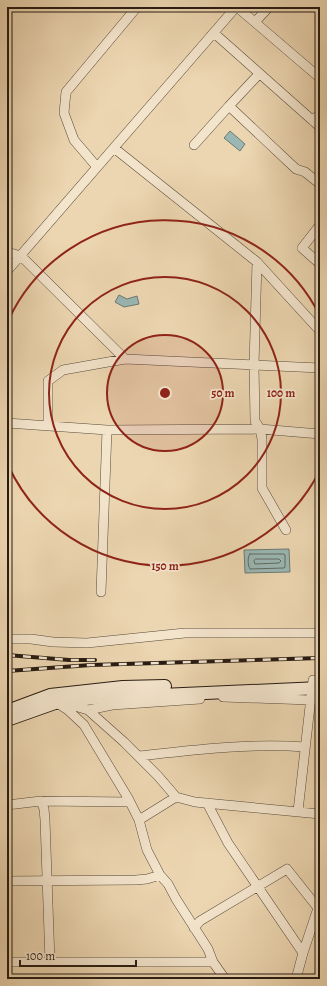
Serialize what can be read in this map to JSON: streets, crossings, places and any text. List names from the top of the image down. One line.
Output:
{"scale_bar":"100 m","rings":["50 m","100 m","150 m"]}
